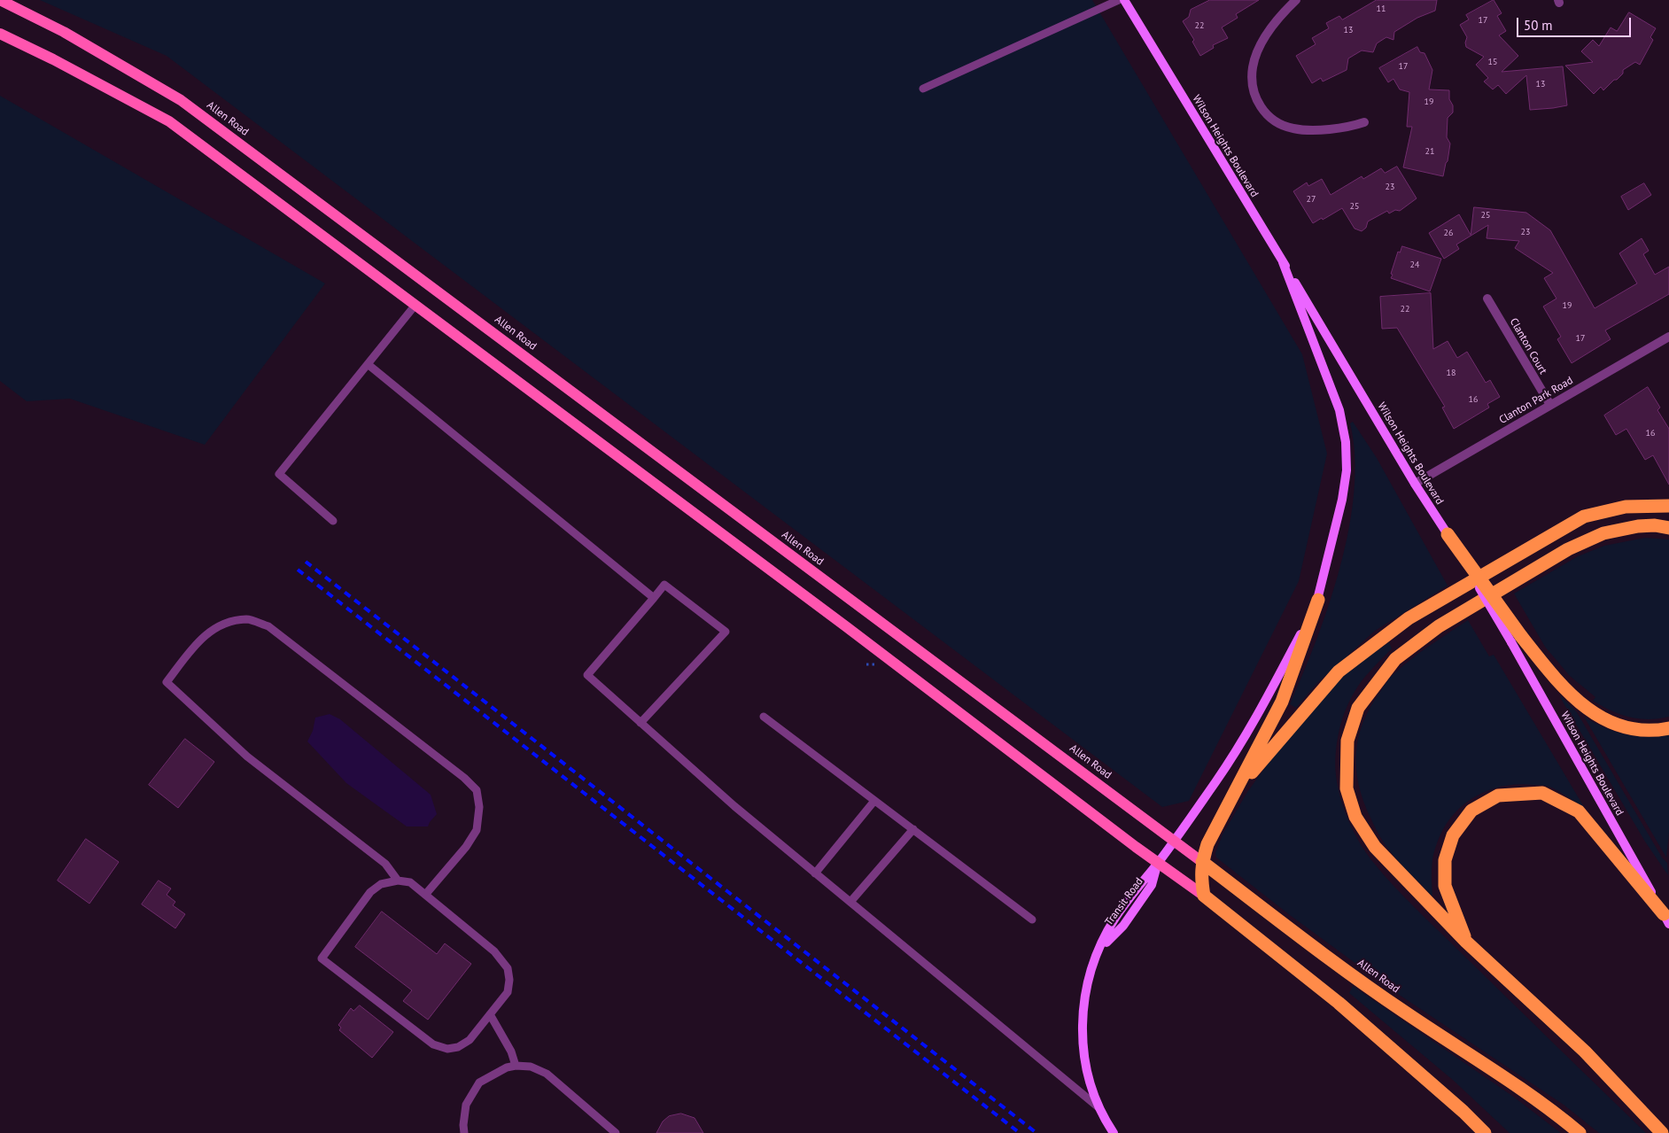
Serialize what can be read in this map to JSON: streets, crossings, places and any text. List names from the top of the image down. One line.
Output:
{"streets":{"highway":["Allen Road"],"main road":["Wilson Heights Boulevard","Transit Road"],"street":["Clanton Court","Clanton Park Road"]},"crossings":[["Allen Road","Transit Road"],["Wilson Heights Boulevard","Clanton Park Road"],["Wilson Heights Boulevard","Transit Road"],["Clanton Court","Clanton Park Road"]],"house_numbers":["11","17","22","13","15","17","13","19","21","23","27","25","25","23","26","24","19","22","17","18","16","16"],"scale_bar":"50 m"}
